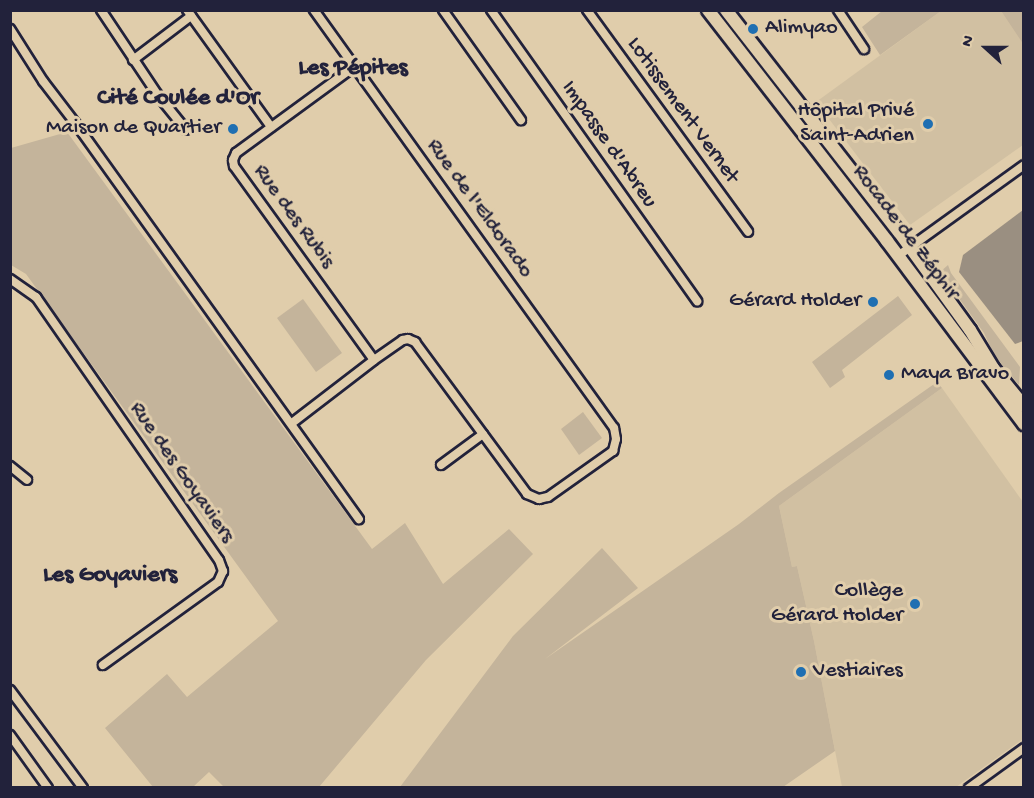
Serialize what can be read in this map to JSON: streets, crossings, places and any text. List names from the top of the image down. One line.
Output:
{"streets":{"main road":["Rocade de Zéphir"],"street":["Lotissement Vernet","Impasse d'Abreu","Rue de l'Eldorado","Rue des Rubis","Rue des Goyaviers"]},"crossings":[["Rue de l'Eldorado","Rue des Rubis"]],"districts":["Les Pépites","Cité Coulée d'Or","Les Goyaviers"],"places":["Alimyao","Hôpital Privé Saint-Adrien","Maison de Quartier","Gérard Holder","Maya Bravo","Collège Gérard Holder","Vestiaires"],"north":"left"}
